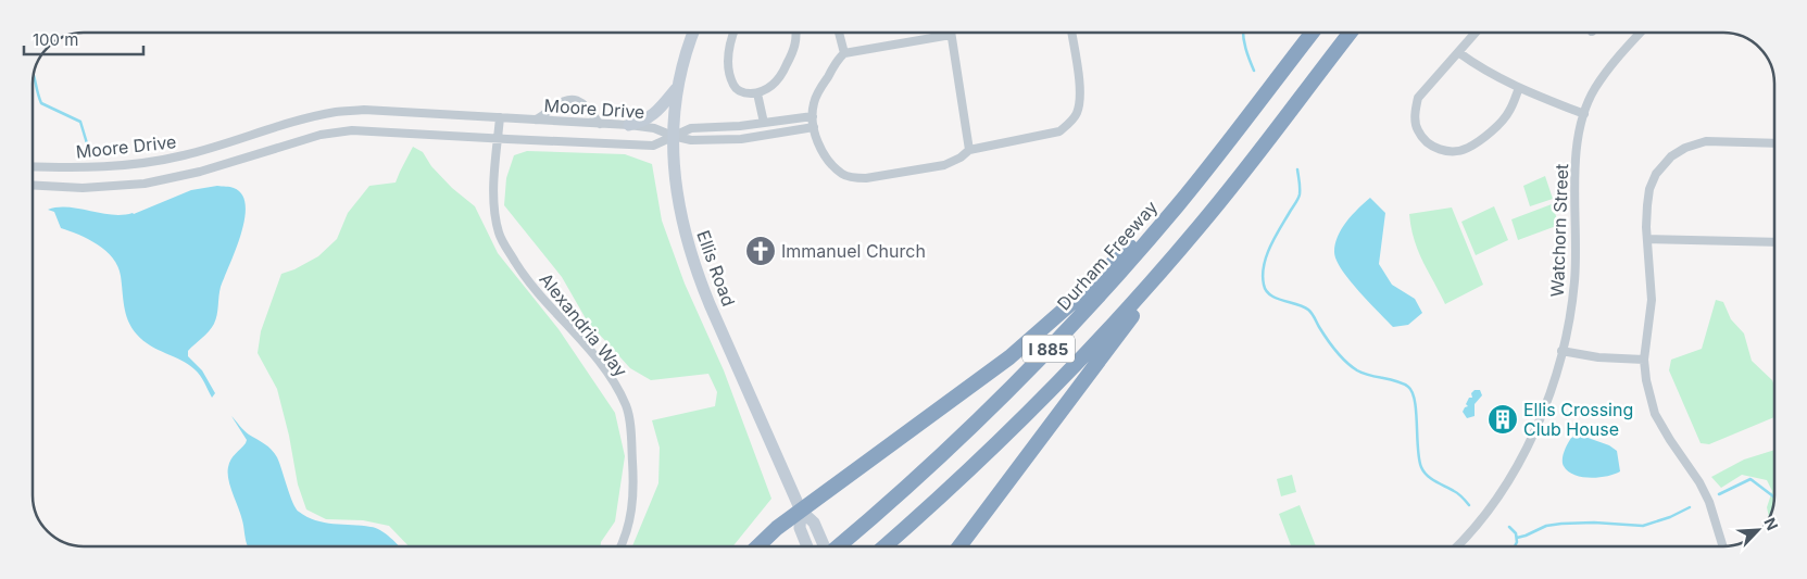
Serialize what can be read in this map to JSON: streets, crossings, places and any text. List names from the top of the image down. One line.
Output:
{"streets":{"highway":["Durham Freeway","I 885"],"main road":["Ellis Road"],"street":["Moore Drive","Watchorn Street","Alexandria Way"]},"crossings":[["Moore Drive","Ellis Road"],["Moore Drive","Alexandria Way"]],"places":{"church":["Immanuel Church"],"building":["Ellis Crossing Club House"]},"scale_bar":"100 m","north":"top right"}
